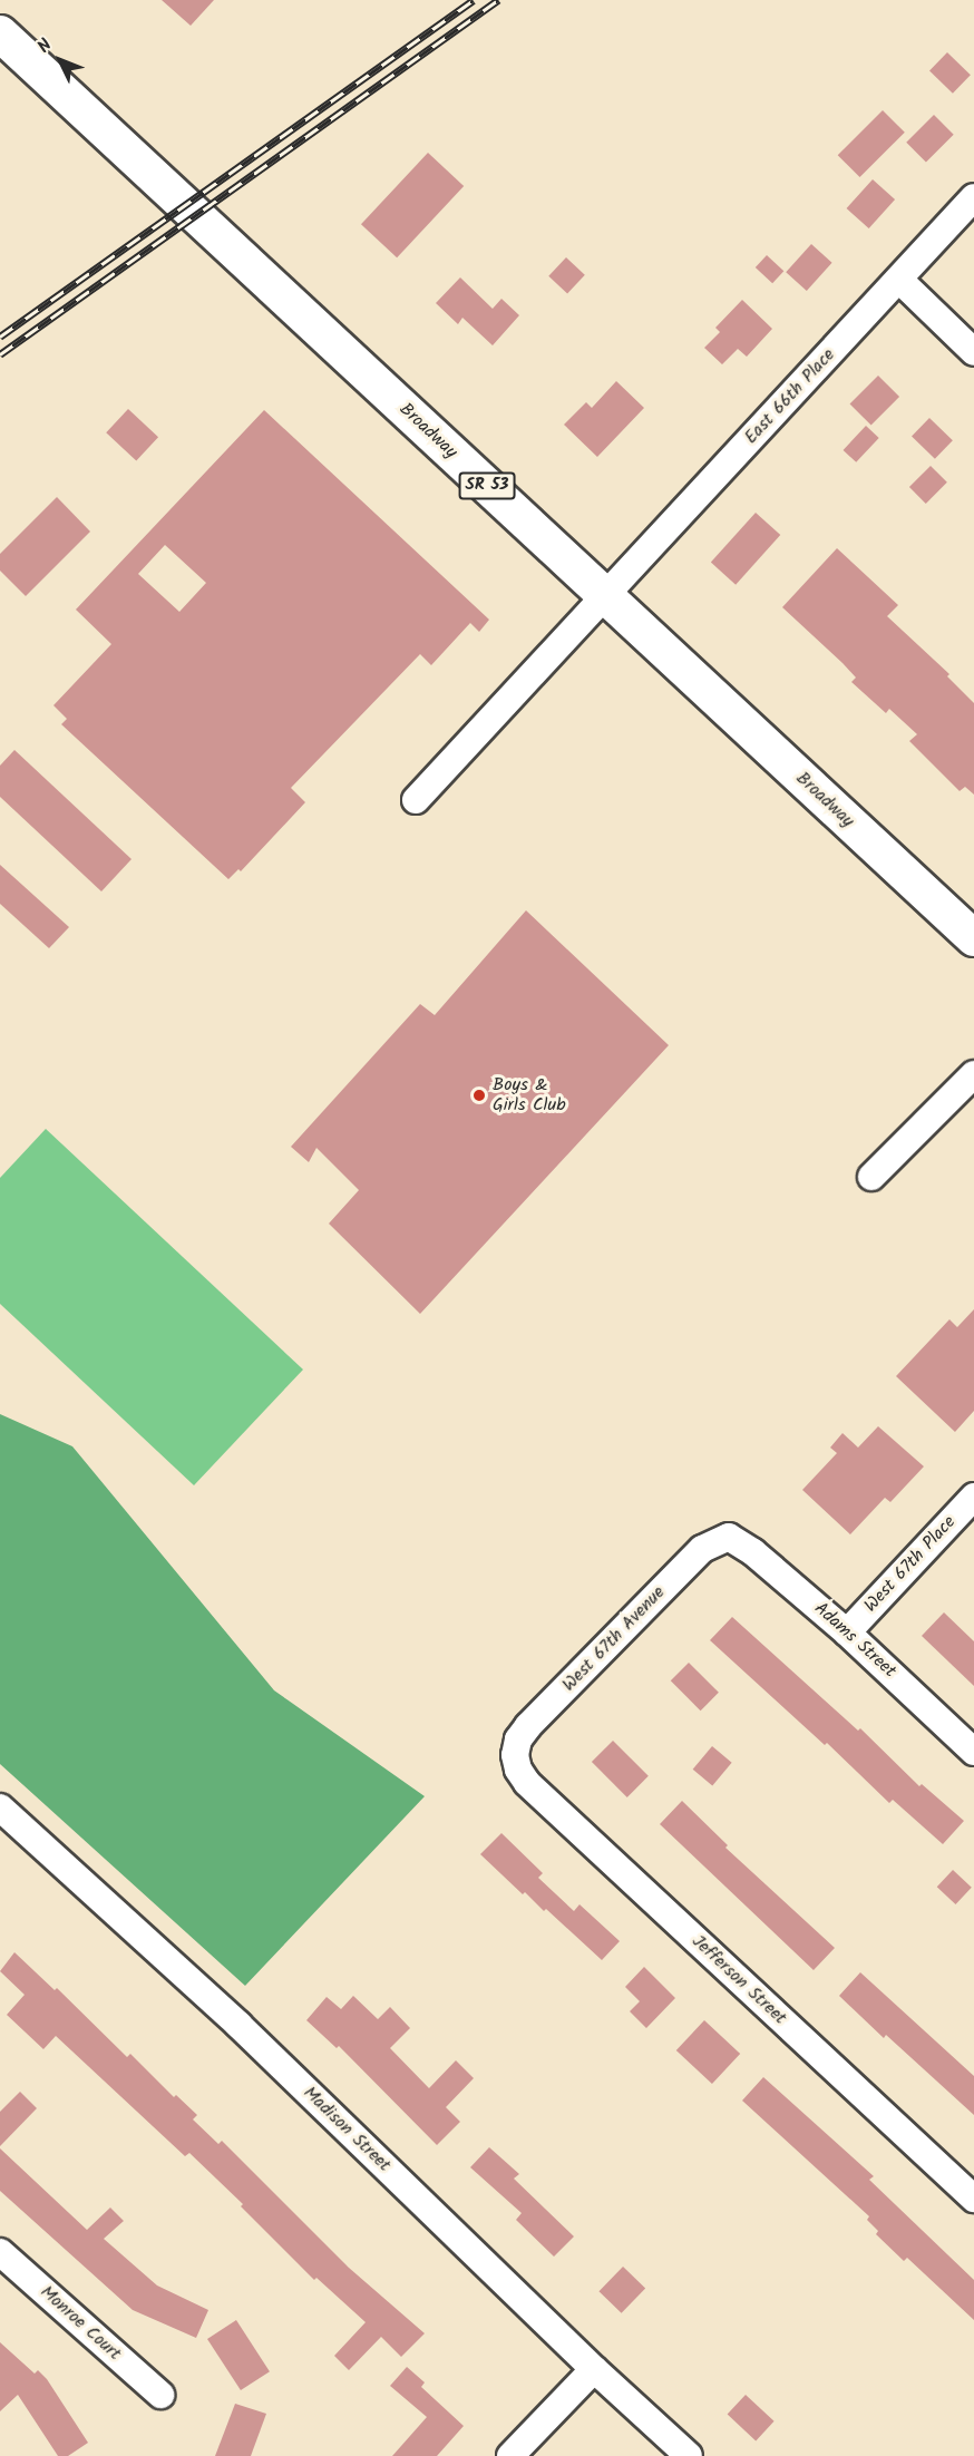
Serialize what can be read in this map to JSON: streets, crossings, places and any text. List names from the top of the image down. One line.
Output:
{"streets":{"main road":["Broadway","SR 53"],"street":["East 66th Place","West 67th Place","West 67th Avenue","Adams Street","Jefferson Street","Madison Street","Monroe Court"]},"crossings":[["East 66th Place","Broadway"],["West 67th Place","Adams Street"],["West 67th Avenue","Adams Street"],["West 67th Avenue","Jefferson Street"]],"places":["Boys & Girls Club"],"north":"top left"}
